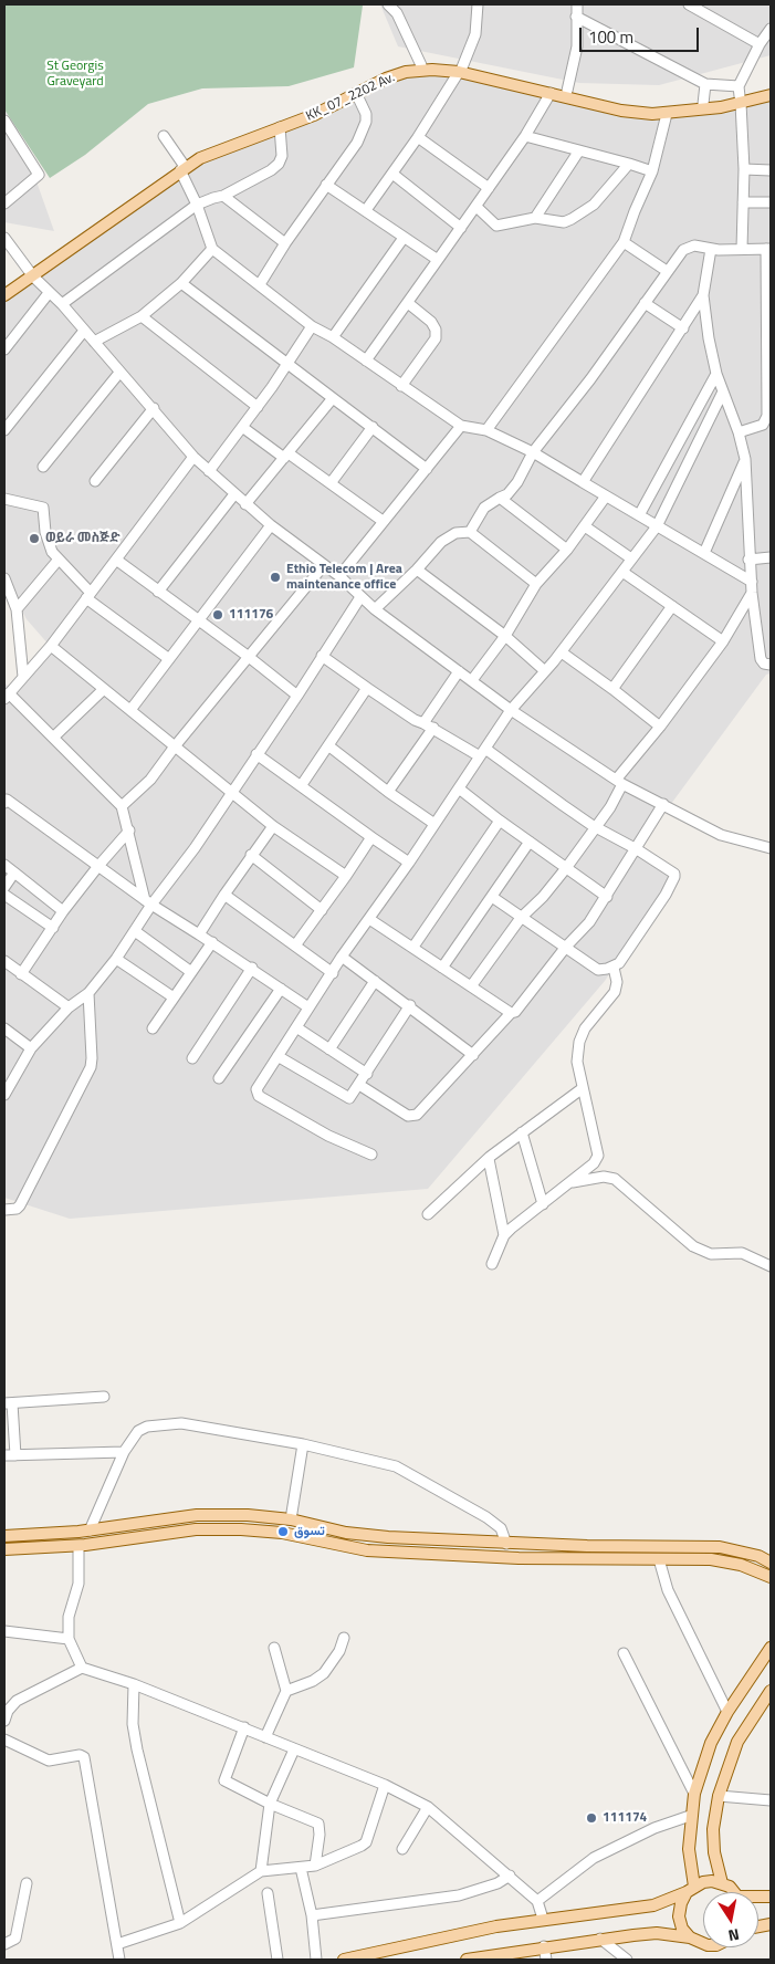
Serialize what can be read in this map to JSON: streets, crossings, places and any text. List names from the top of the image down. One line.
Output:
{"streets":{"main road":["KK_07_2202 Av."]},"parks":["St Georgis Graveyard"],"places":["ወይራ መስጅድ","Ethio Telecom | Area maintenance office","111176","تسوق","111174"],"scale_bar":"100 m","north":"bottom"}
